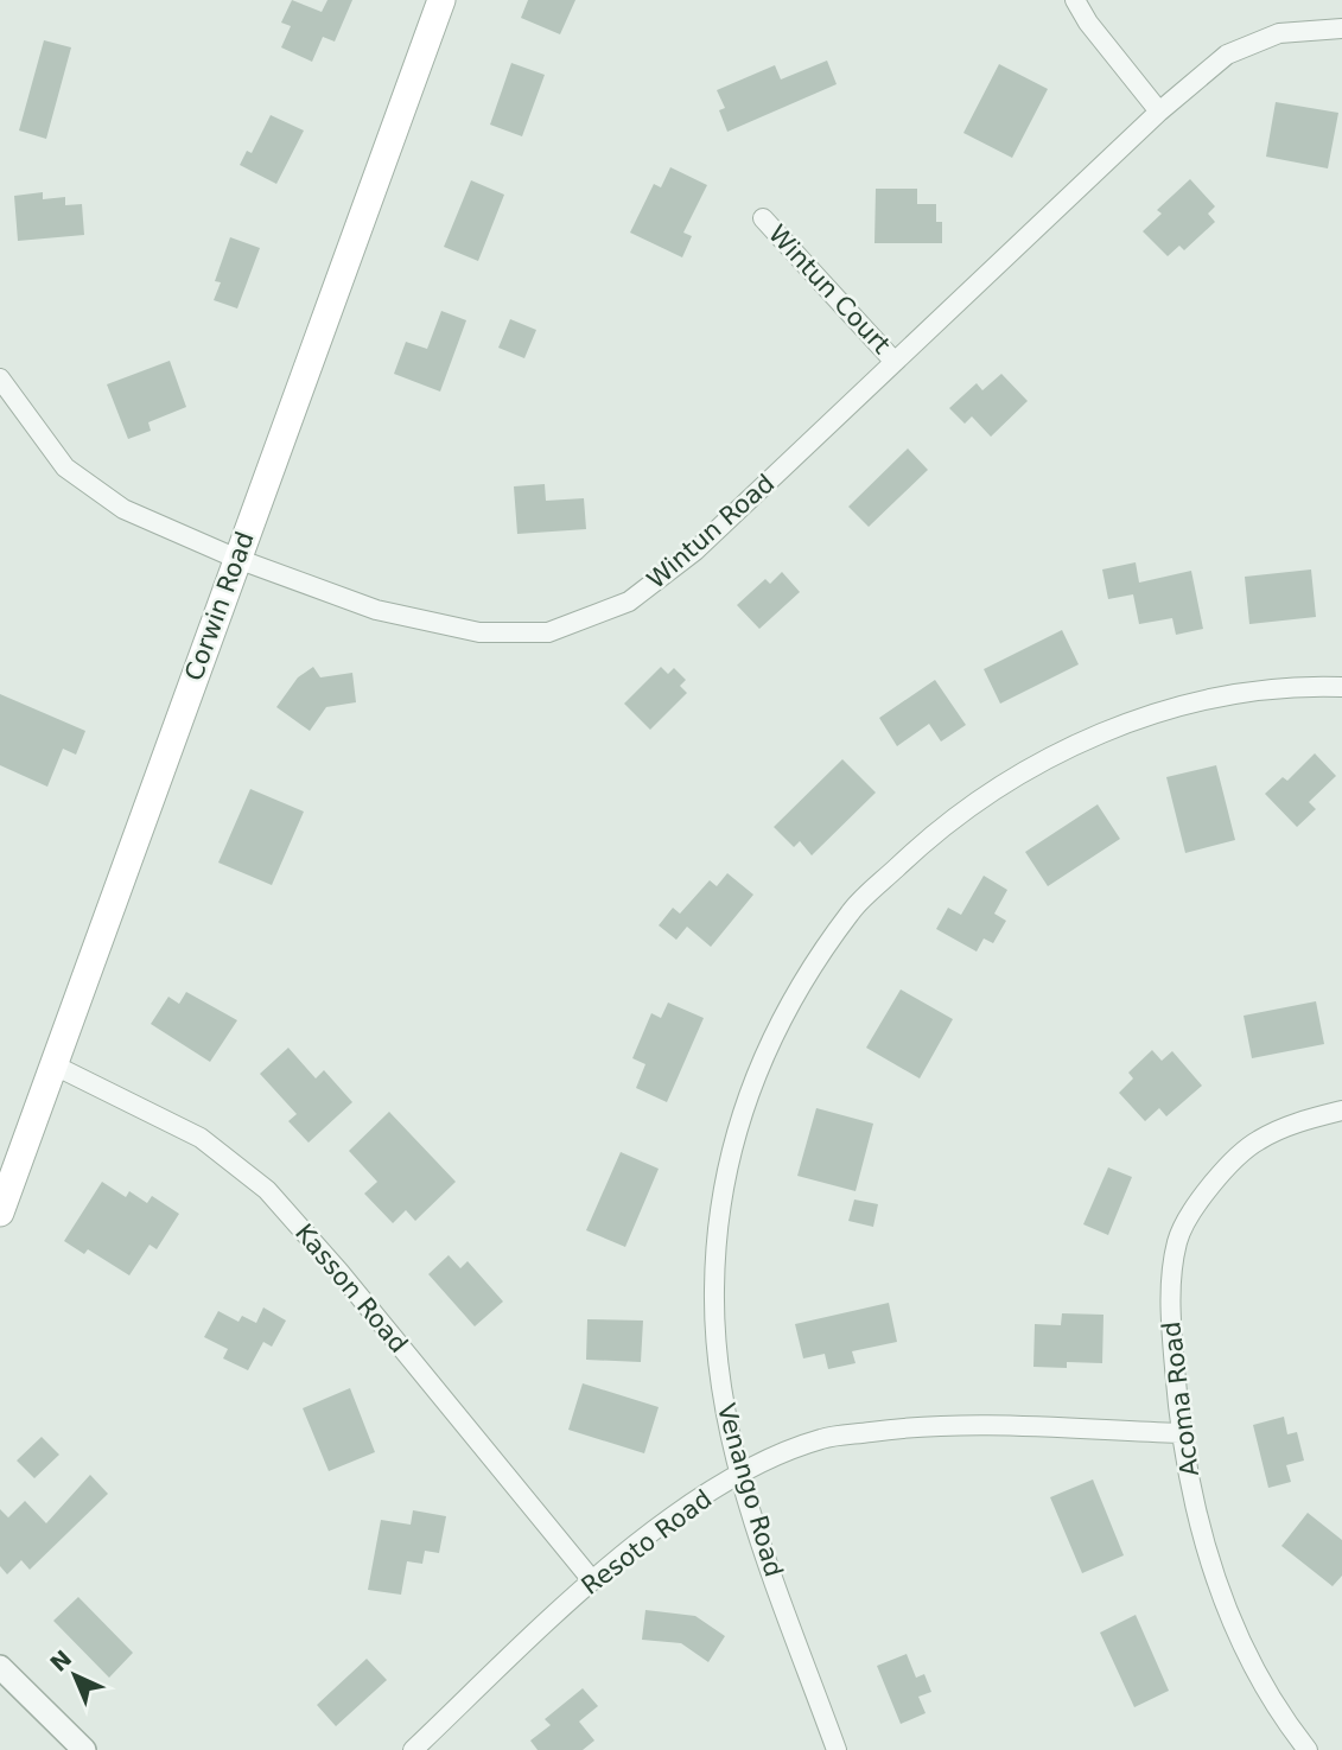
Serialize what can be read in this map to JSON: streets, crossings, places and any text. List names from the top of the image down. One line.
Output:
{"streets":{"main road":["Corwin Road"],"street":["Wintun Court","Wintun Road","Kasson Road","Acoma Road","Venango Road","Resoto Road"]},"crossings":[["Wintun Court","Wintun Road"],["Wintun Road","Corwin Road"],["Corwin Road","Kasson Road"],["Kasson Road","Resoto Road"],["Acoma Road","Resoto Road"],["Venango Road","Resoto Road"]],"north":"top left"}
